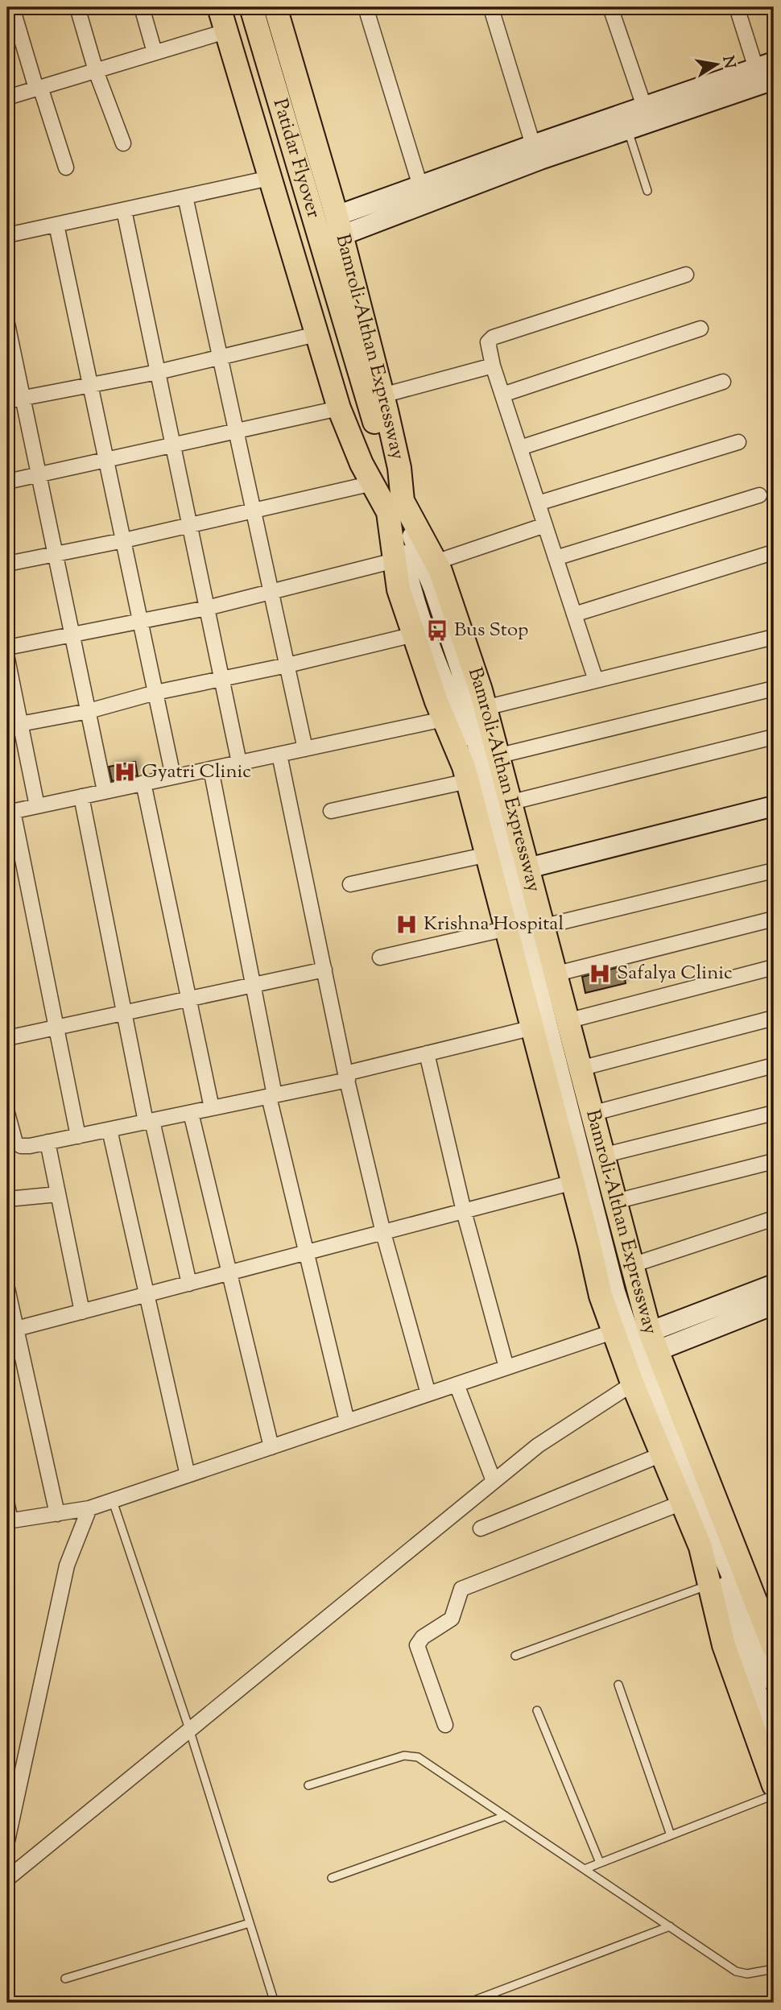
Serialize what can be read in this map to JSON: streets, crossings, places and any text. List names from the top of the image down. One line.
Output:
{"streets":{"main road":["Patidar Flyover","Bamroli-Althan Expressway"]},"crossings":[["Patidar Flyover","Bamroli-Althan Expressway"]],"places":{"bus stop":["Bus Stop"],"hospital":["Gyatri Clinic","Krishna Hospital","Safalya Clinic"]},"north":"right"}
